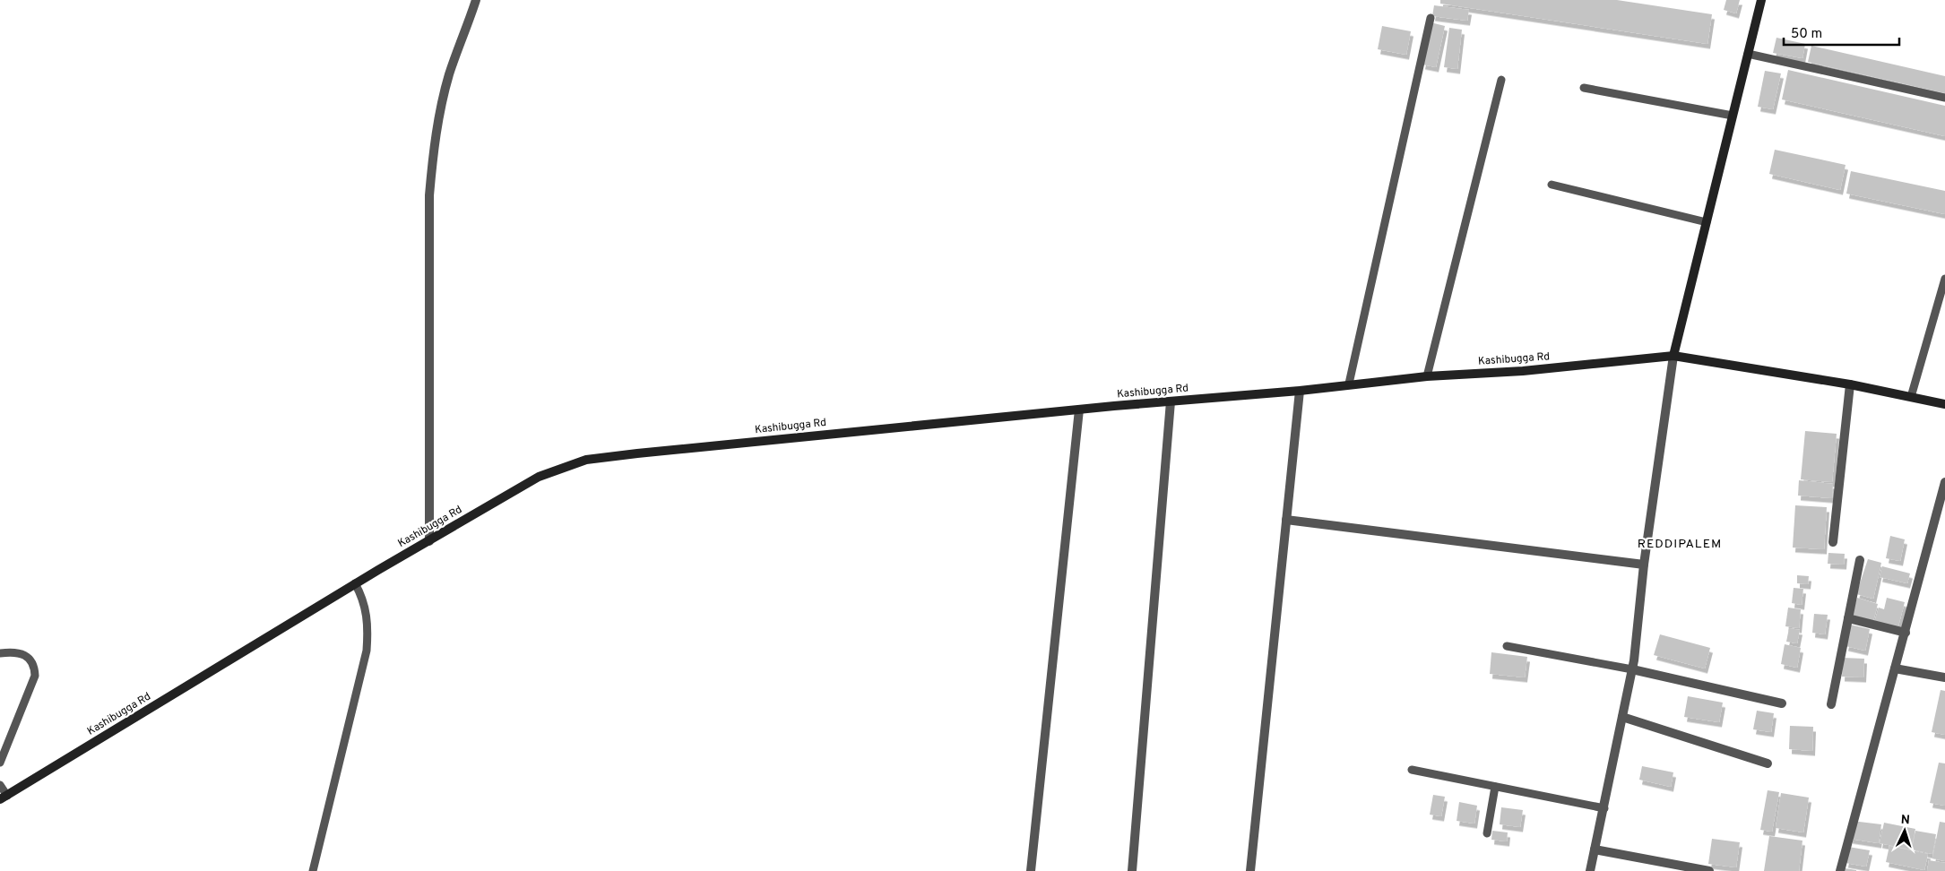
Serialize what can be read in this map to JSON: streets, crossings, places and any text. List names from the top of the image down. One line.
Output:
{"streets":{"main road":["Kashibugga Rd"]},"districts":["REDDIPALEM"],"scale_bar":"50 m","north":"top"}
